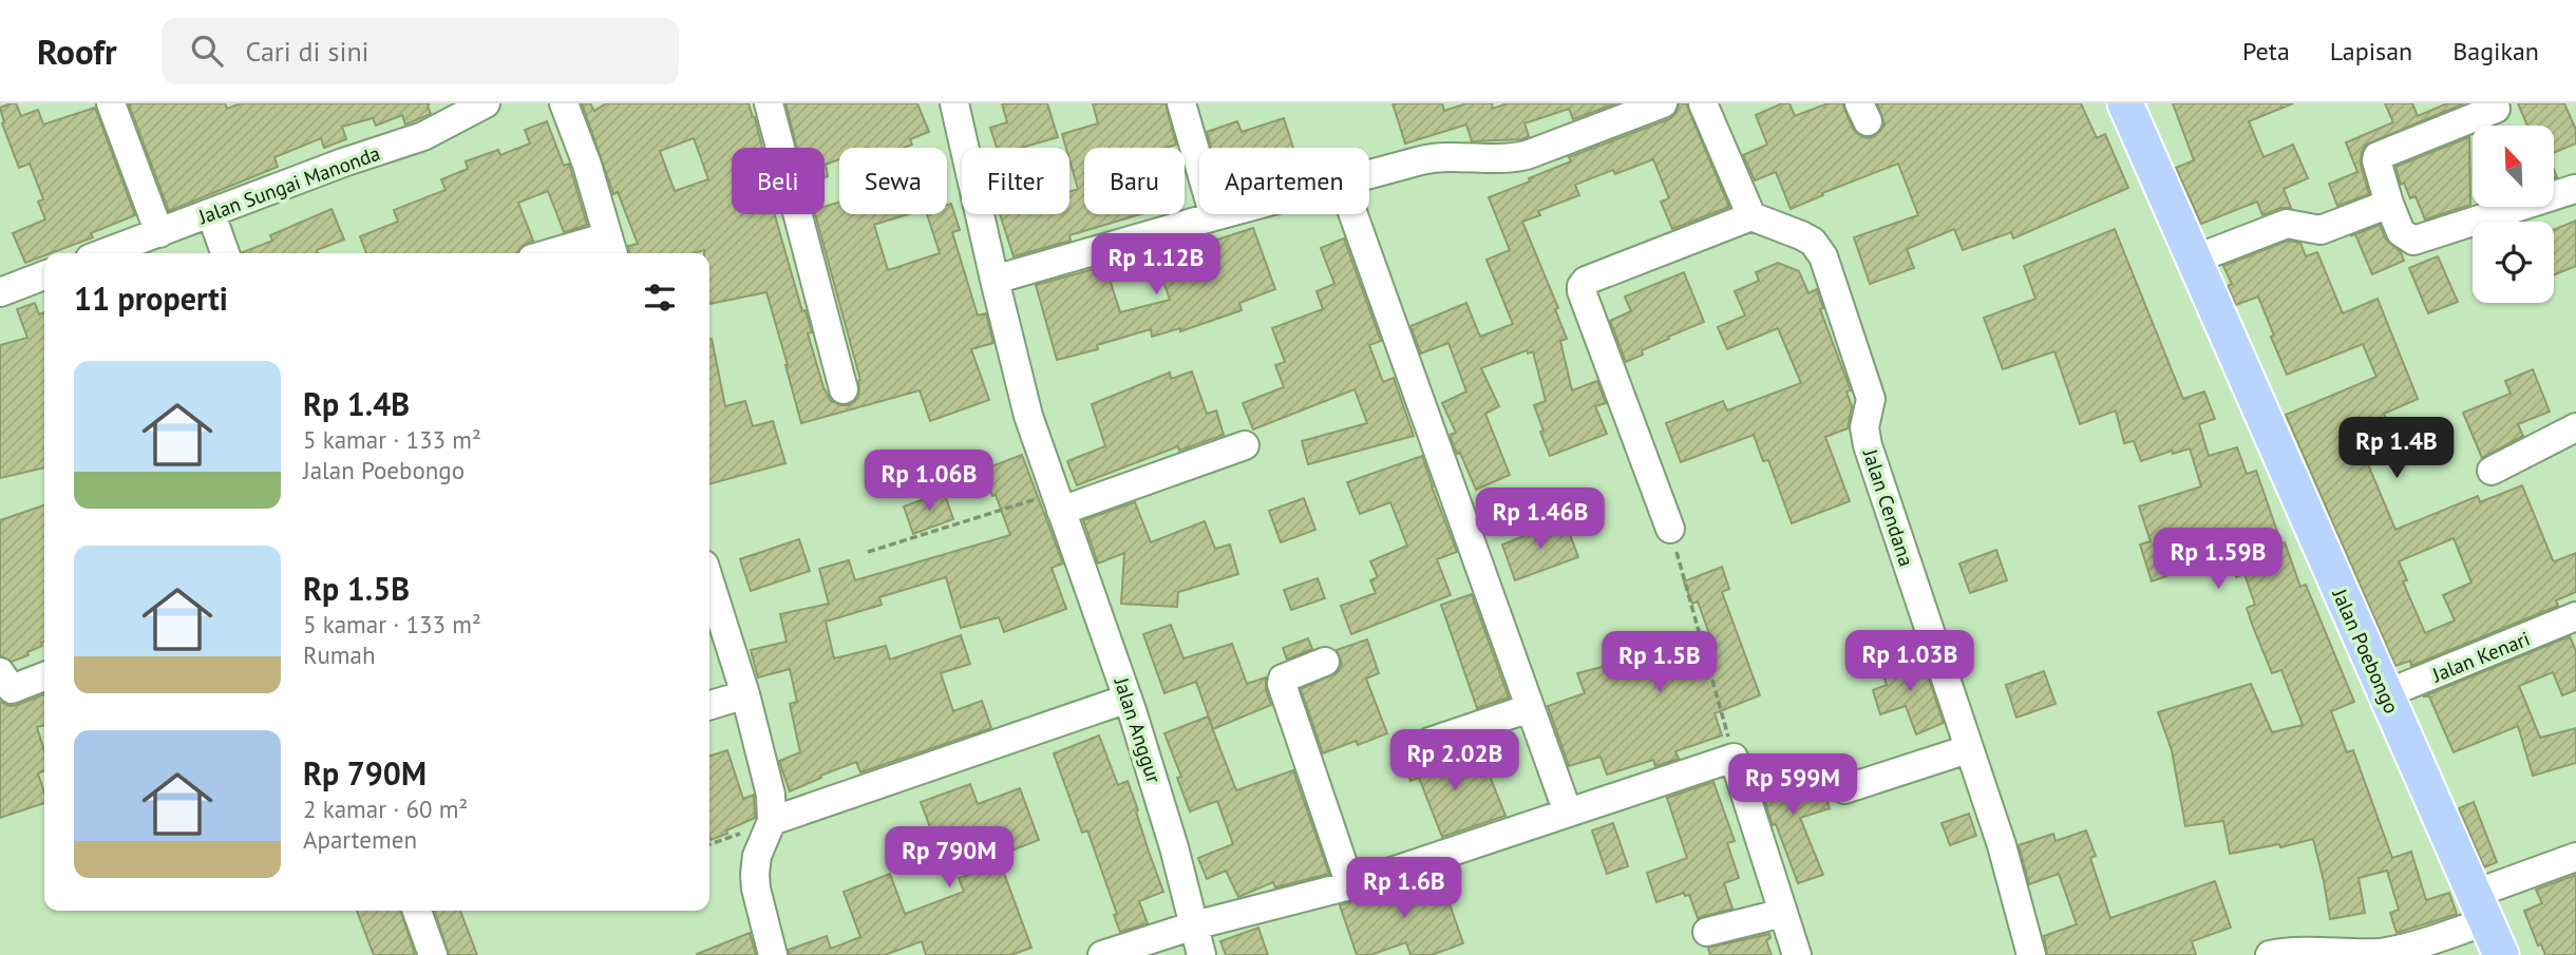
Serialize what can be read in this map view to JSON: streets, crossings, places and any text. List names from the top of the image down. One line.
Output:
{"streets":{"main road":["Jalan Poebongo"],"street":["Jalan Sungai Manonda","Jalan Cendana","Jalan Kenari","Jalan Anggur"]},"crossings":[["Jalan Poebongo","Jalan Kenari"]],"north":"top left","page":{"header":"Roofr","search":"Cari di sini","nav":["Peta","Lapisan","Bagikan"],"chip":["Beli","Sewa","Filter","Baru","Apartemen"],"price":["Rp 1.12B","Rp 1.4B","Rp 1.06B","Rp 1.46B","Rp 1.59B","Rp 1.03B","Rp 1.5B","Rp 2.02B","Rp 599M","Rp 790M","Rp 1.6B"],"heading":"11 properti","list":[{"name":"Rp 1.4B","note":"5 kamar · 133 m² · Jalan Poebongo"},{"name":"Rp 1.5B","note":"5 kamar · 133 m² · Rumah"},{"name":"Rp 790M","note":"2 kamar · 60 m² · Apartemen"}]}}
